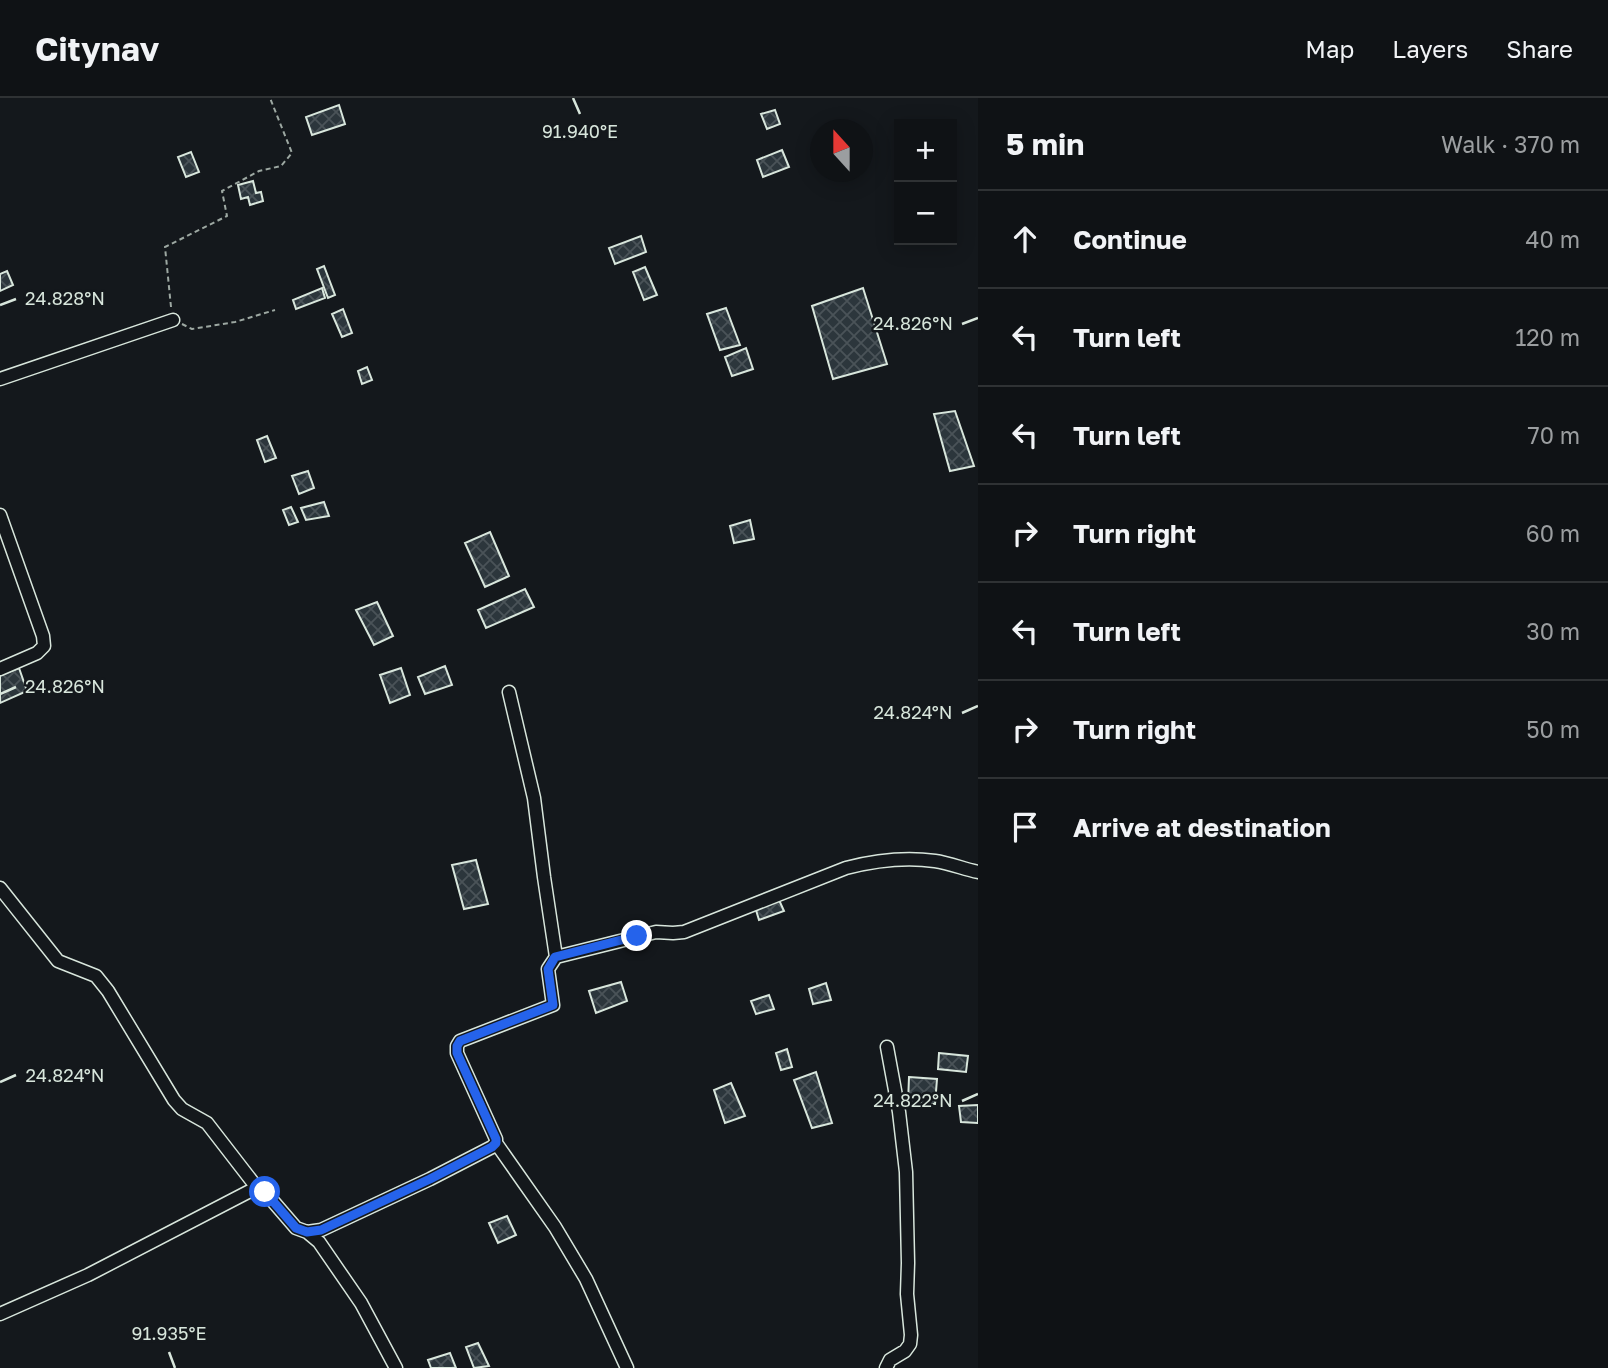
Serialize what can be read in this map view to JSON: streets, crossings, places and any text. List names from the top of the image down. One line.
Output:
{"north":"top","page":{"header":"Citynav","nav":["Map","Layers","Share"],"heading":["5 min","Walk · 370 m"],"map_buttons":["+","−"],"list":[["Continue","40 m"],["Turn left","120 m"],["Turn left","70 m"],["Turn right","60 m"],["Turn left","30 m"],["Turn right","50 m"],"Arrive at destination"]},"coordinates":["91.940°E","24.828°N","24.826°N","24.824°N","24.822°N","91.935°E"]}
